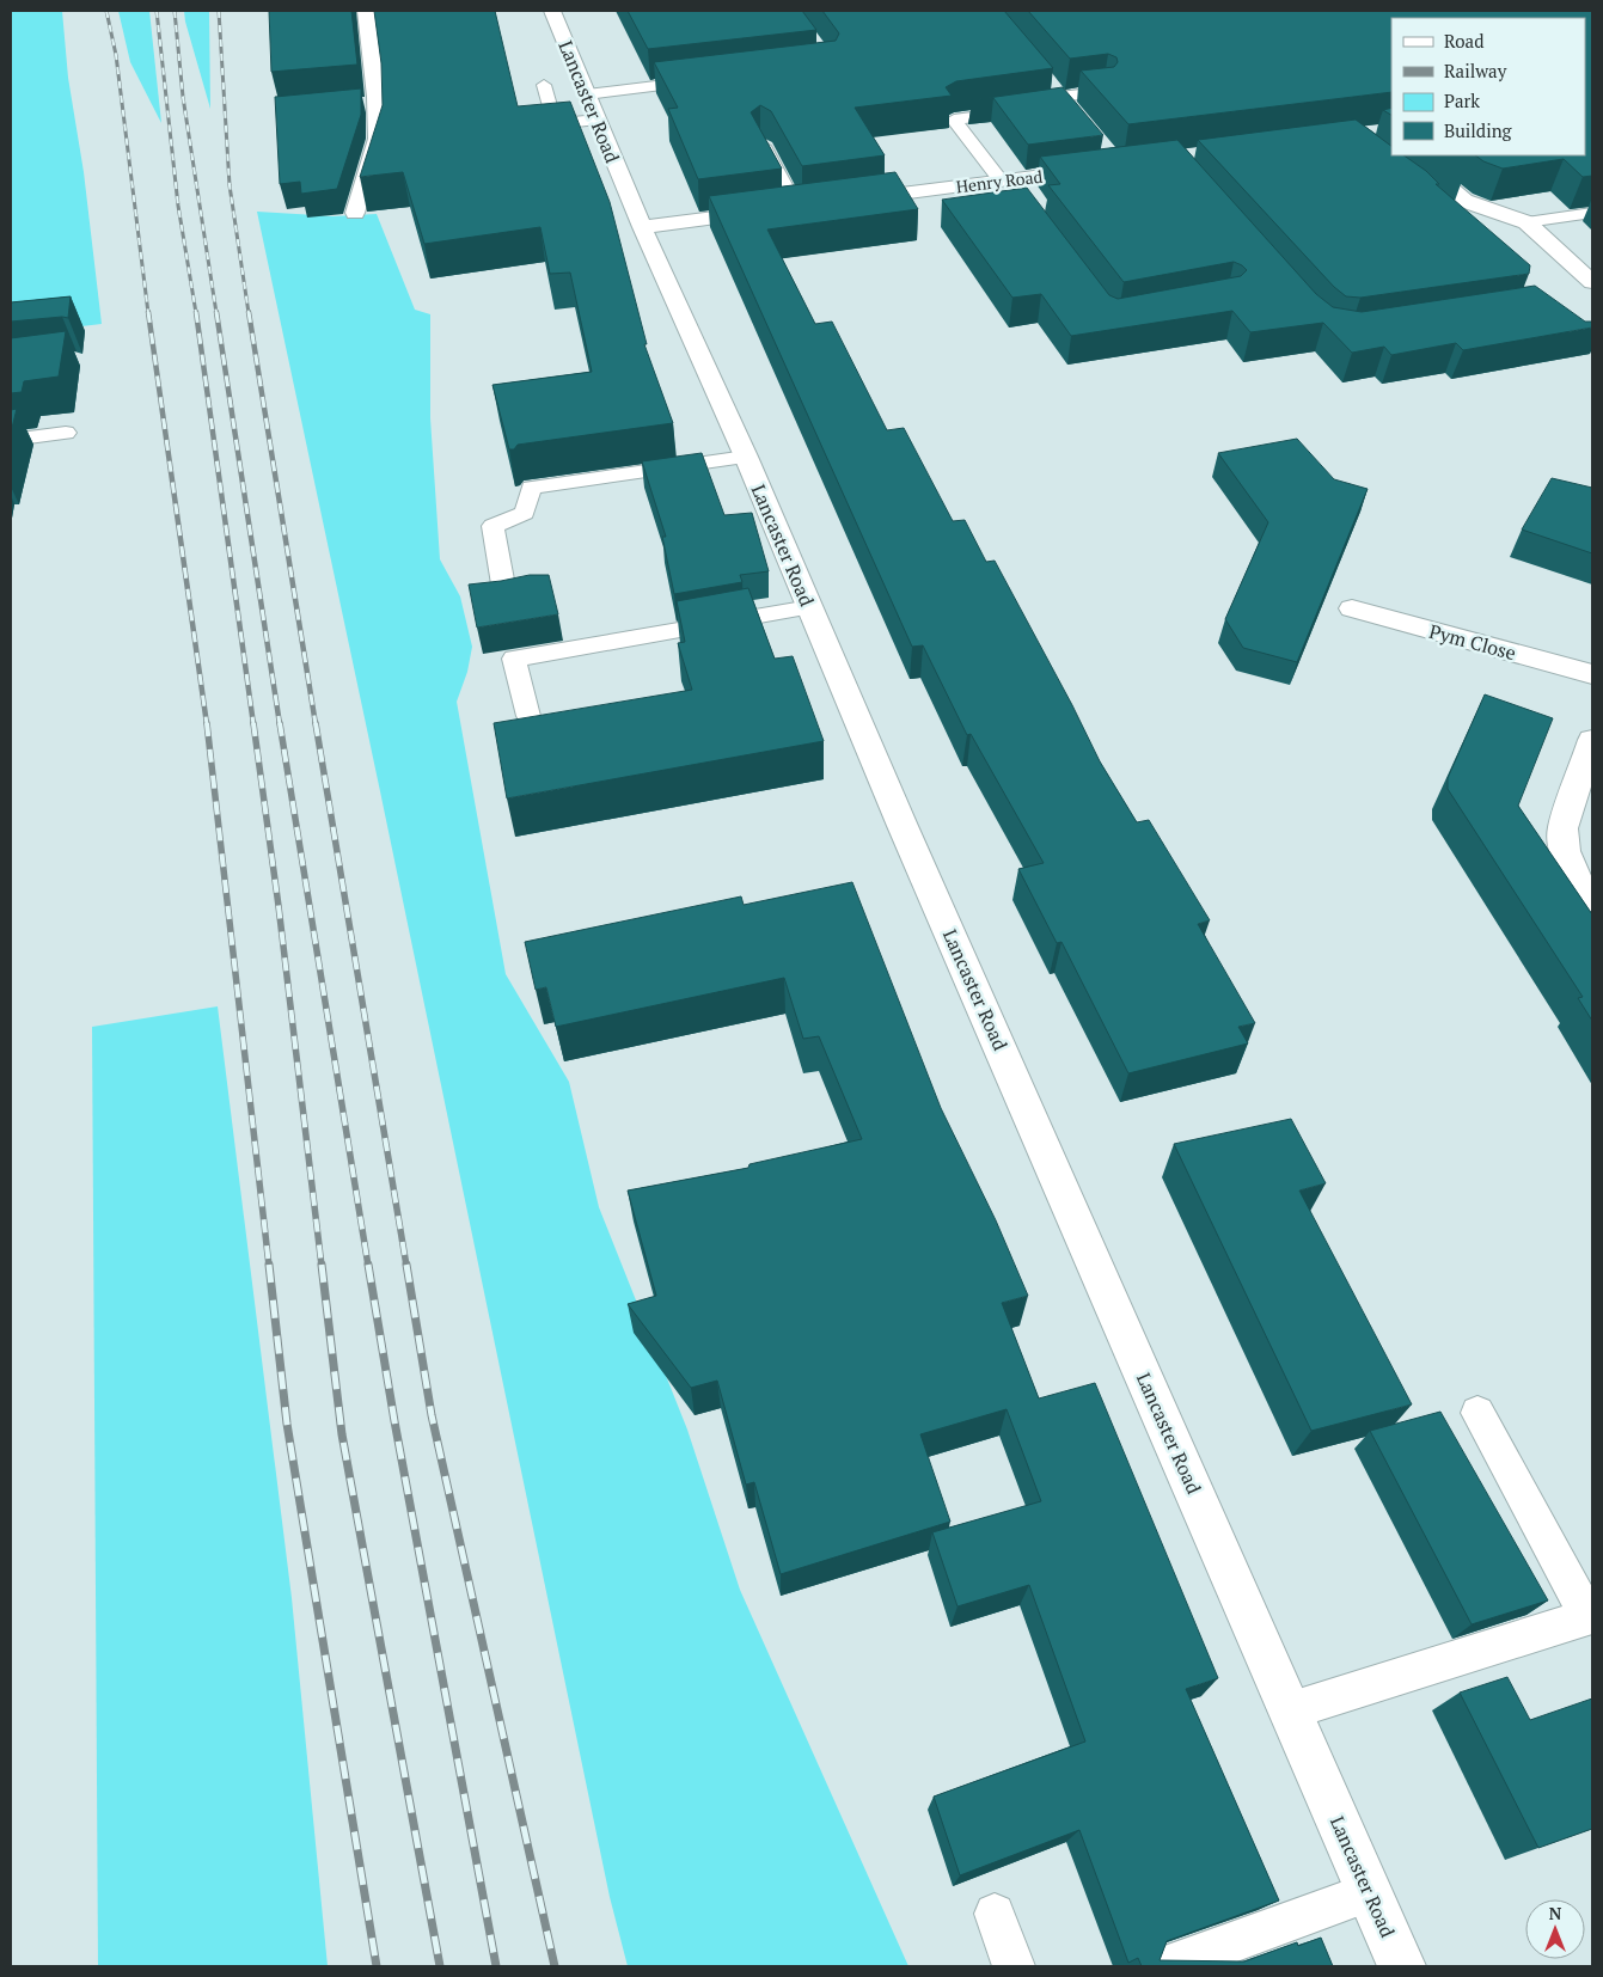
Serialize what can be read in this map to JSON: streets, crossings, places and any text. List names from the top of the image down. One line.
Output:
{"streets":{"street":["Lancaster Road","Henry Road","Pym Close"]},"legend":["Road","Railway","Park","Building"],"north":"top"}
